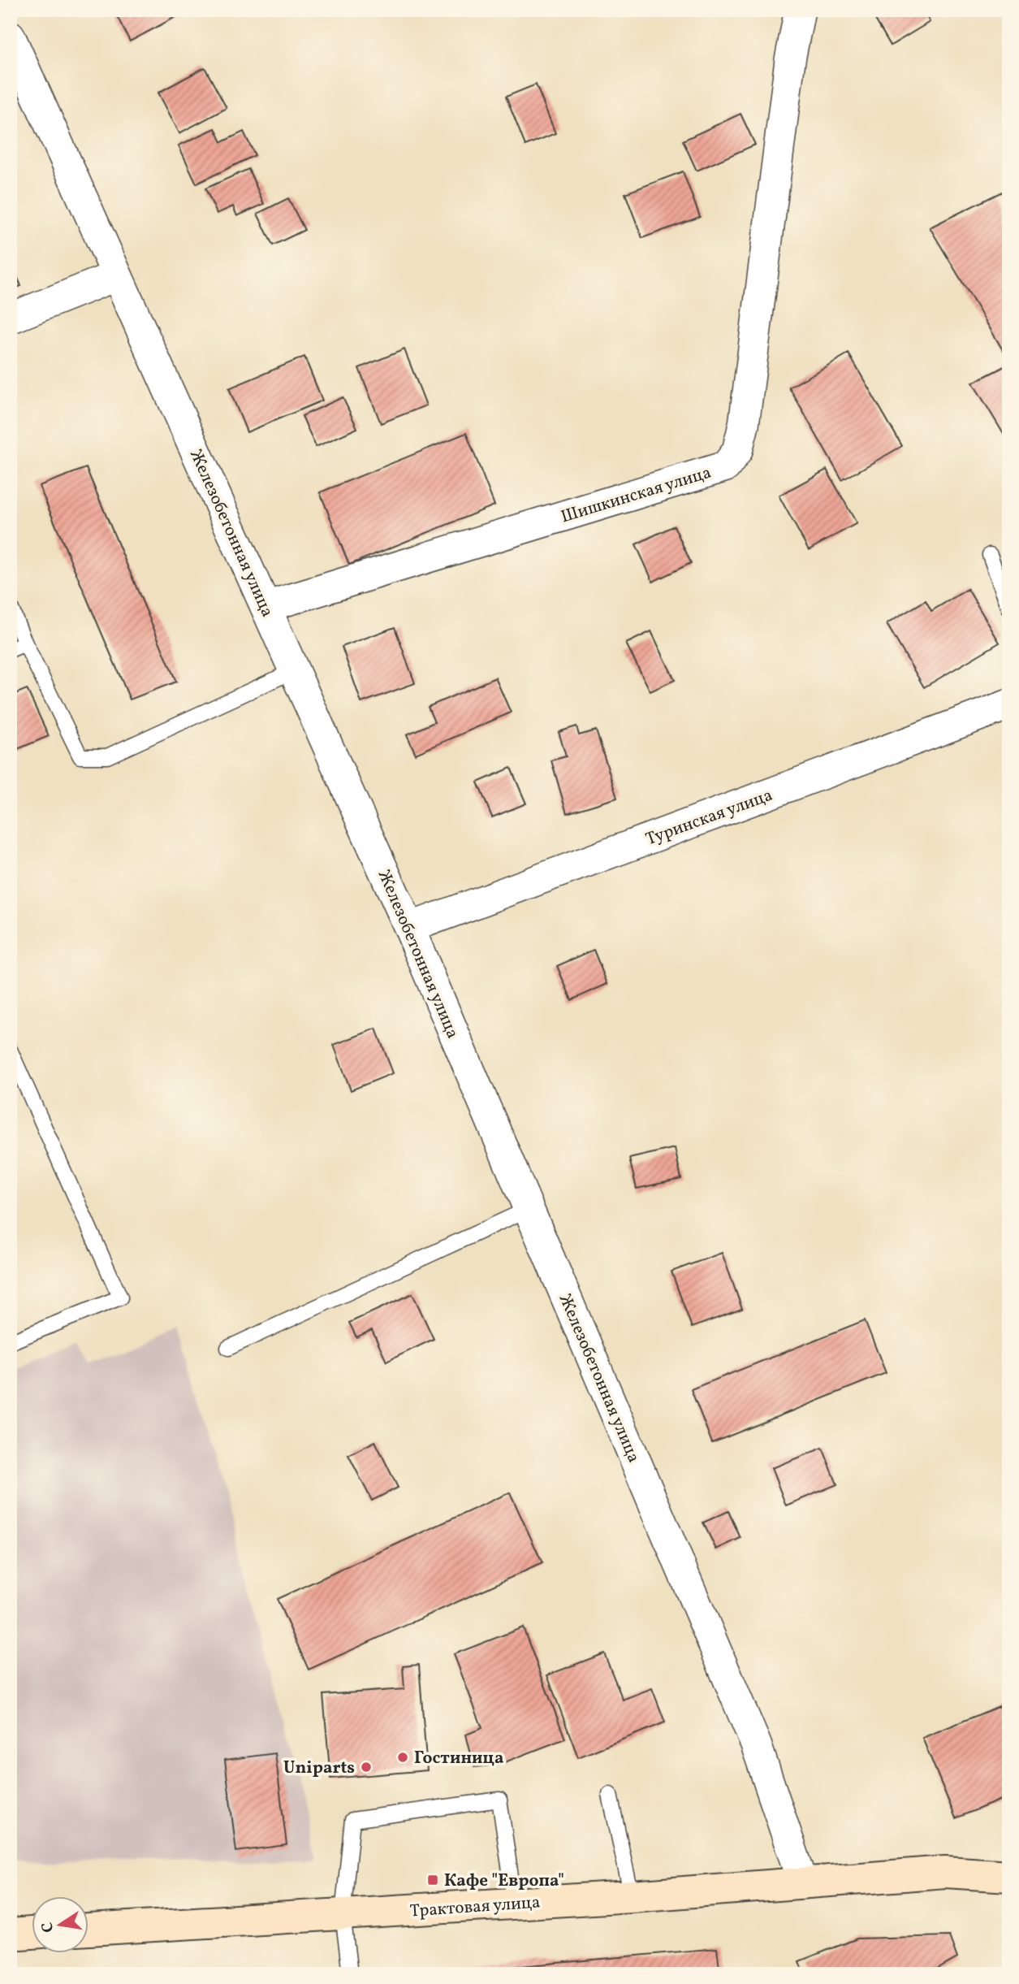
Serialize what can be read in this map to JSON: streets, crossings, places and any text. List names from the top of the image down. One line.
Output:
{"streets":{"main road":["Трактовая улица"],"street":["Шишкинская улица","Железобетонная улица","Туринская улица"]},"crossings":[["Шишкинская улица","Железобетонная улица"],["Железобетонная улица","Туринская улица"],["Железобетонная улица","Трактовая улица"]],"places":{"other":["Гостиница","Uniparts"],"transit":["Кафе \"Европа\""]},"north":"left"}
